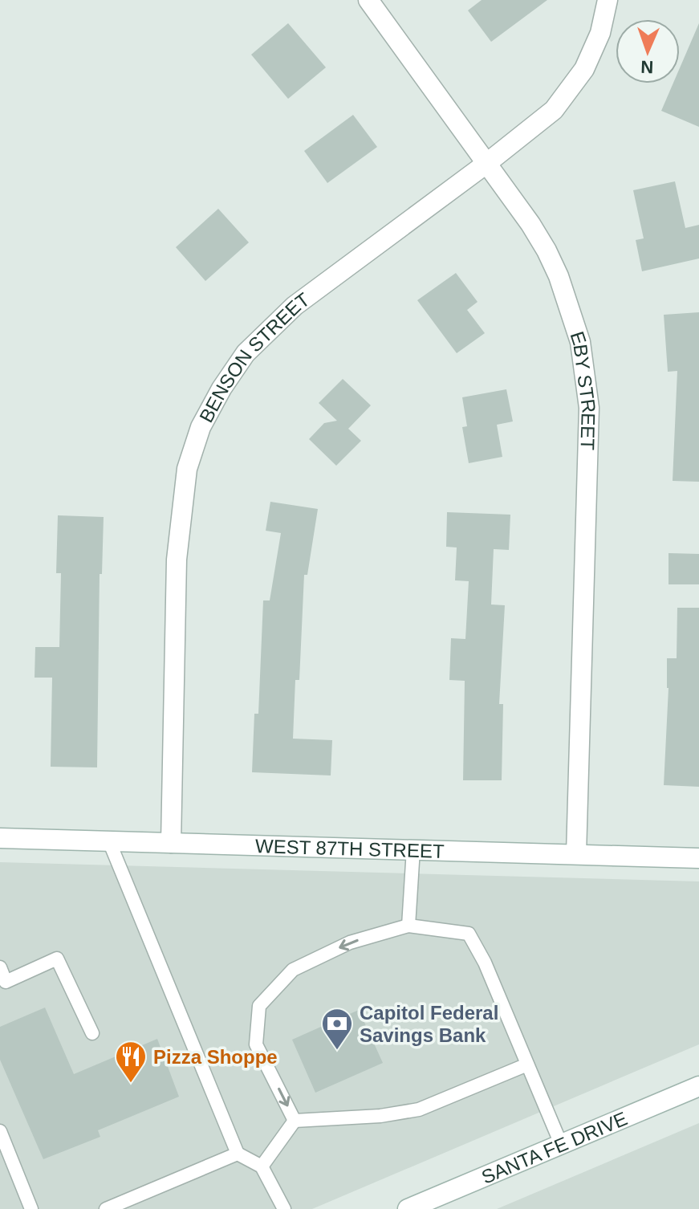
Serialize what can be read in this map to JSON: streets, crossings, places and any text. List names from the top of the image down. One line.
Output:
{"streets":{"street":["BENSON STREET","EBY STREET","WEST 87TH STREET","SANTA FE DRIVE"]},"crossings":[["BENSON STREET","EBY STREET"],["BENSON STREET","WEST 87TH STREET"],["EBY STREET","WEST 87TH STREET"]],"places":{"bank":["Capitol Federal Savings Bank"],"restaurant":["Pizza Shoppe"]},"north":"bottom"}
